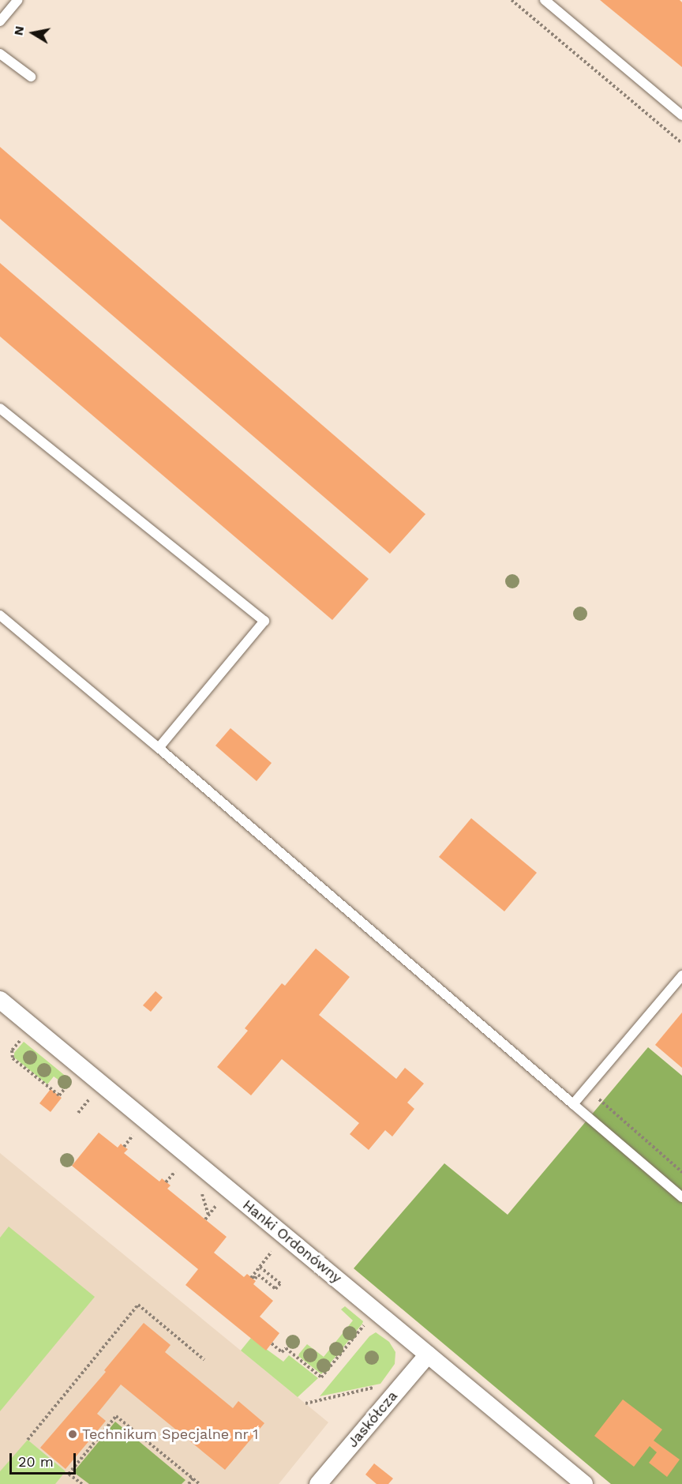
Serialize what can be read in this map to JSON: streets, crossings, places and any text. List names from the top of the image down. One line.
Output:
{"streets":{"street":["Hanki Ordonówny","Jaskółcza"]},"crossings":[["Hanki Ordonówny","Jaskółcza"]],"places":["Technikum Specjalne nr 1"],"scale_bar":"20 m","north":"left"}
